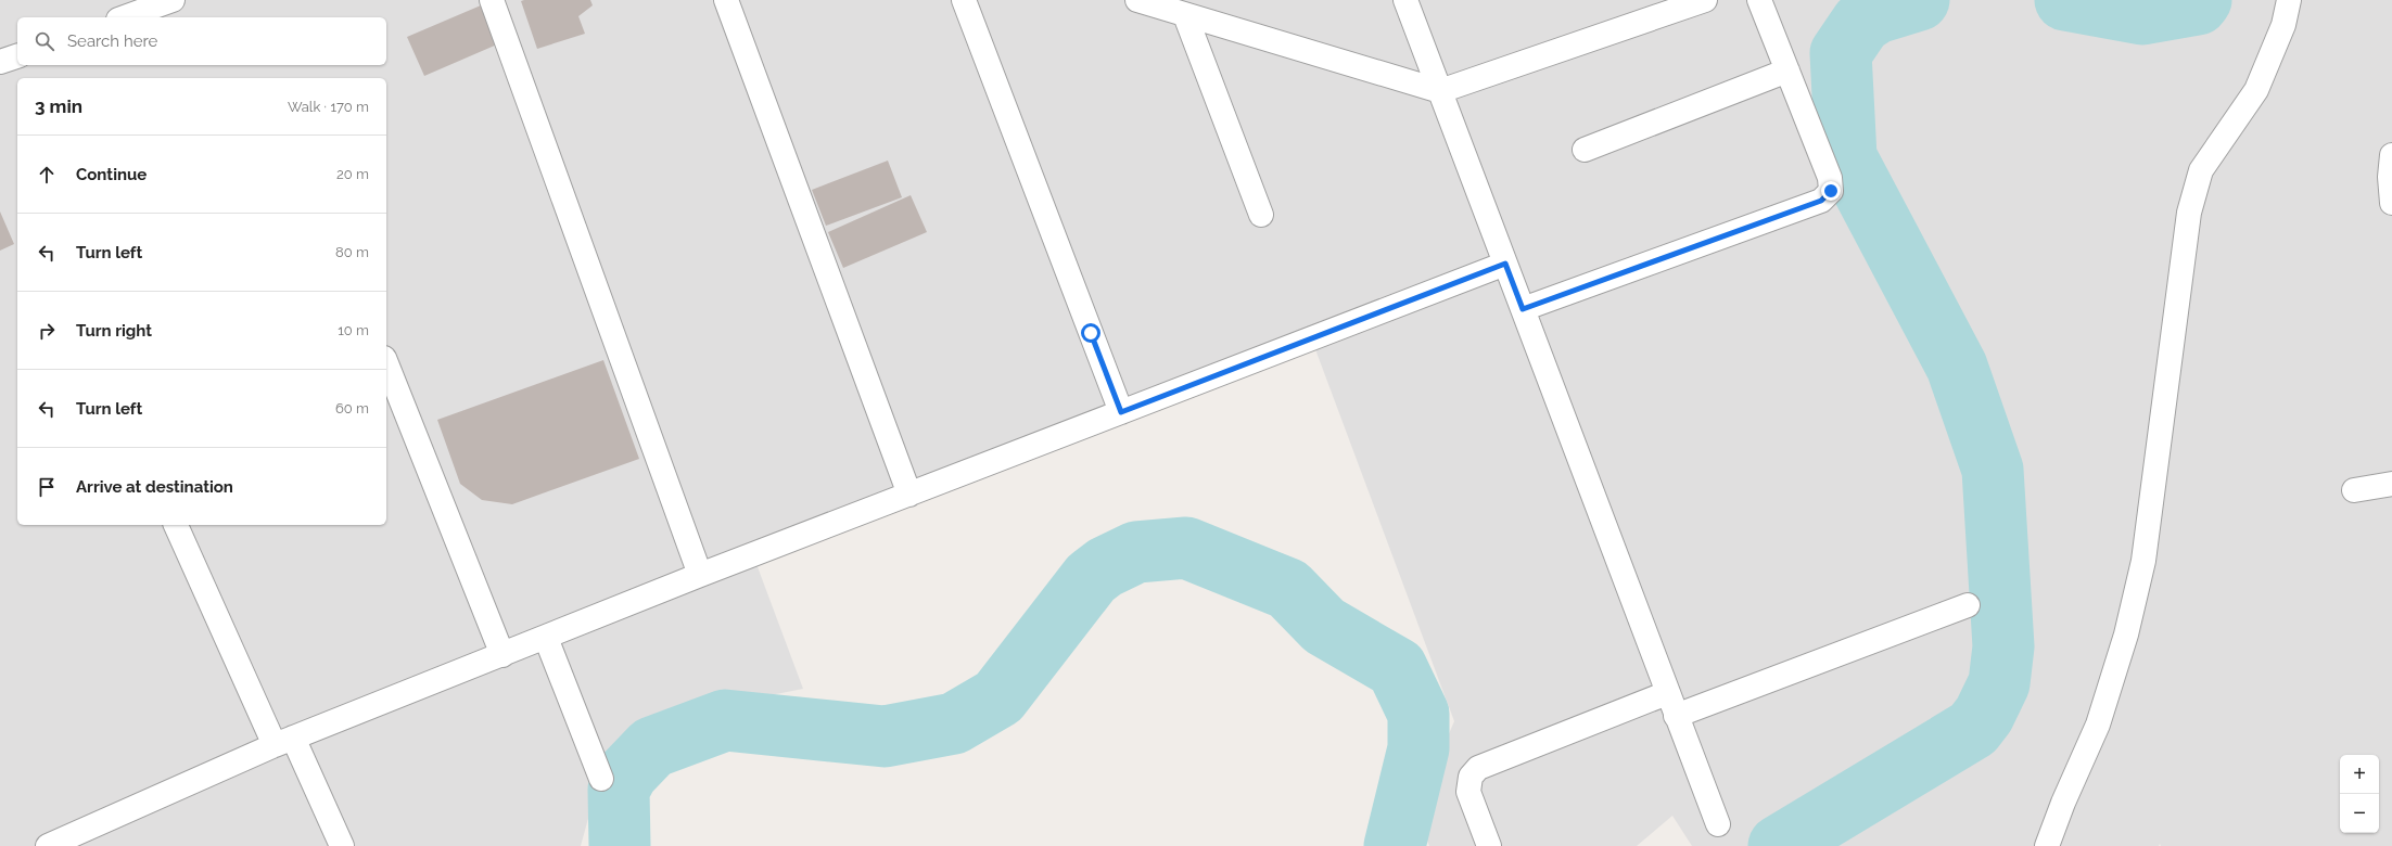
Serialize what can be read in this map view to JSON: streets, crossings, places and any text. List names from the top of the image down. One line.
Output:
{"page":{"search":"Search here","heading":["3 min","Walk · 170 m"],"list":[["Continue","20 m"],["Turn left","80 m"],["Turn right","10 m"],["Turn left","60 m"],"Arrive at destination"],"map_buttons":["+","−"]}}
